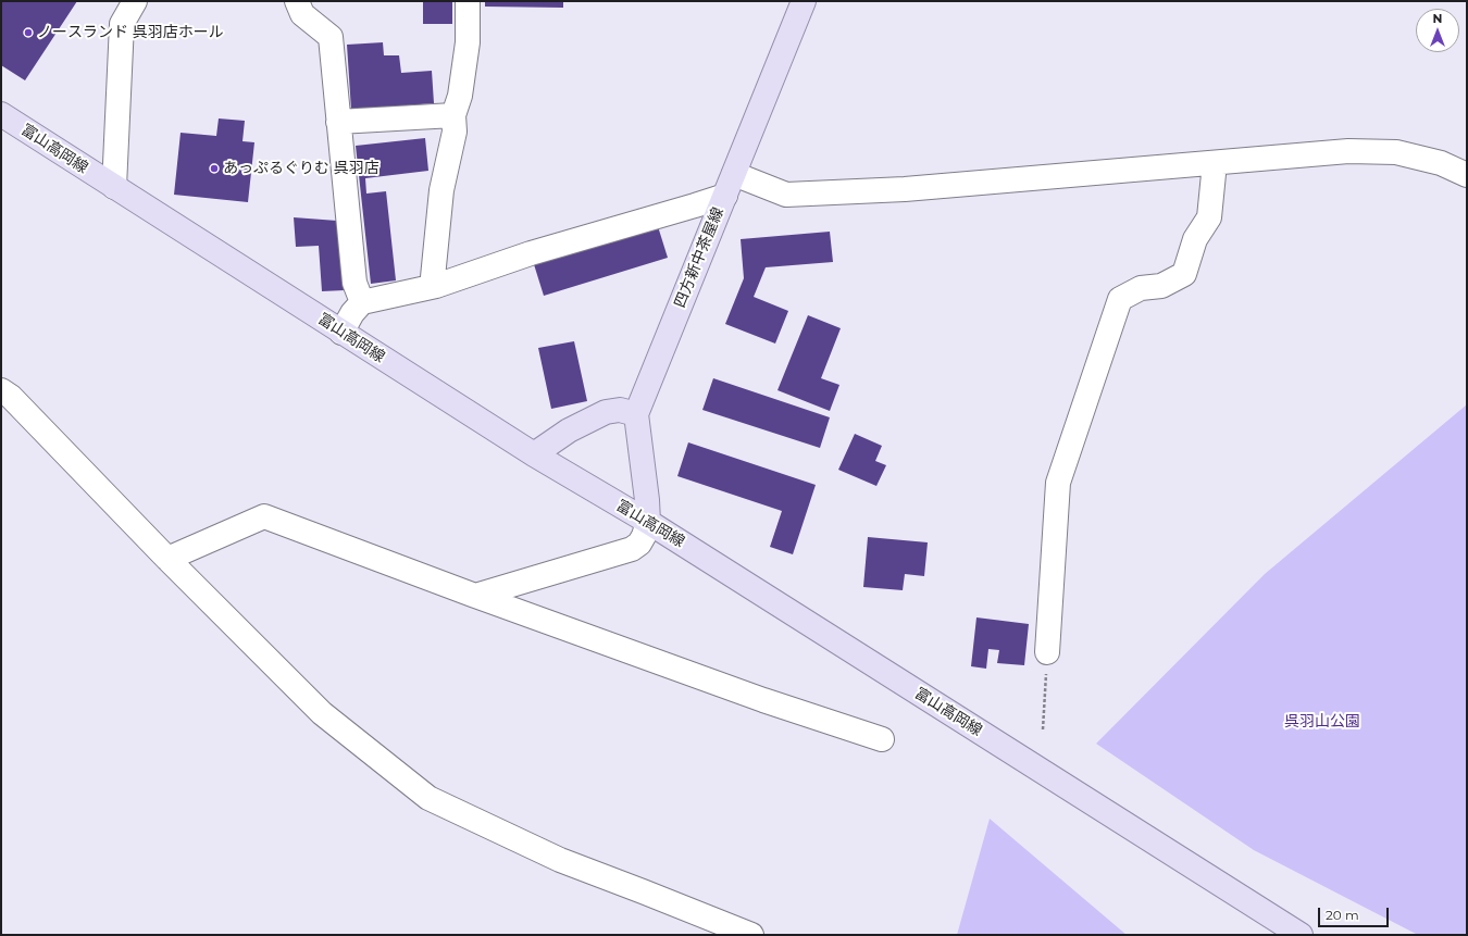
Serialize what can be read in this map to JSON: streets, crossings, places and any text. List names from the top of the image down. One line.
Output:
{"streets":{"main road":["富山高岡線","四方新中茶屋線"]},"crossings":[["富山高岡線","四方新中茶屋線"]],"parks":["呉羽山公園"],"places":["ノースランド 呉羽店ホール","あっぷるぐりむ 呉羽店"],"scale_bar":"20 m","north":"top"}
